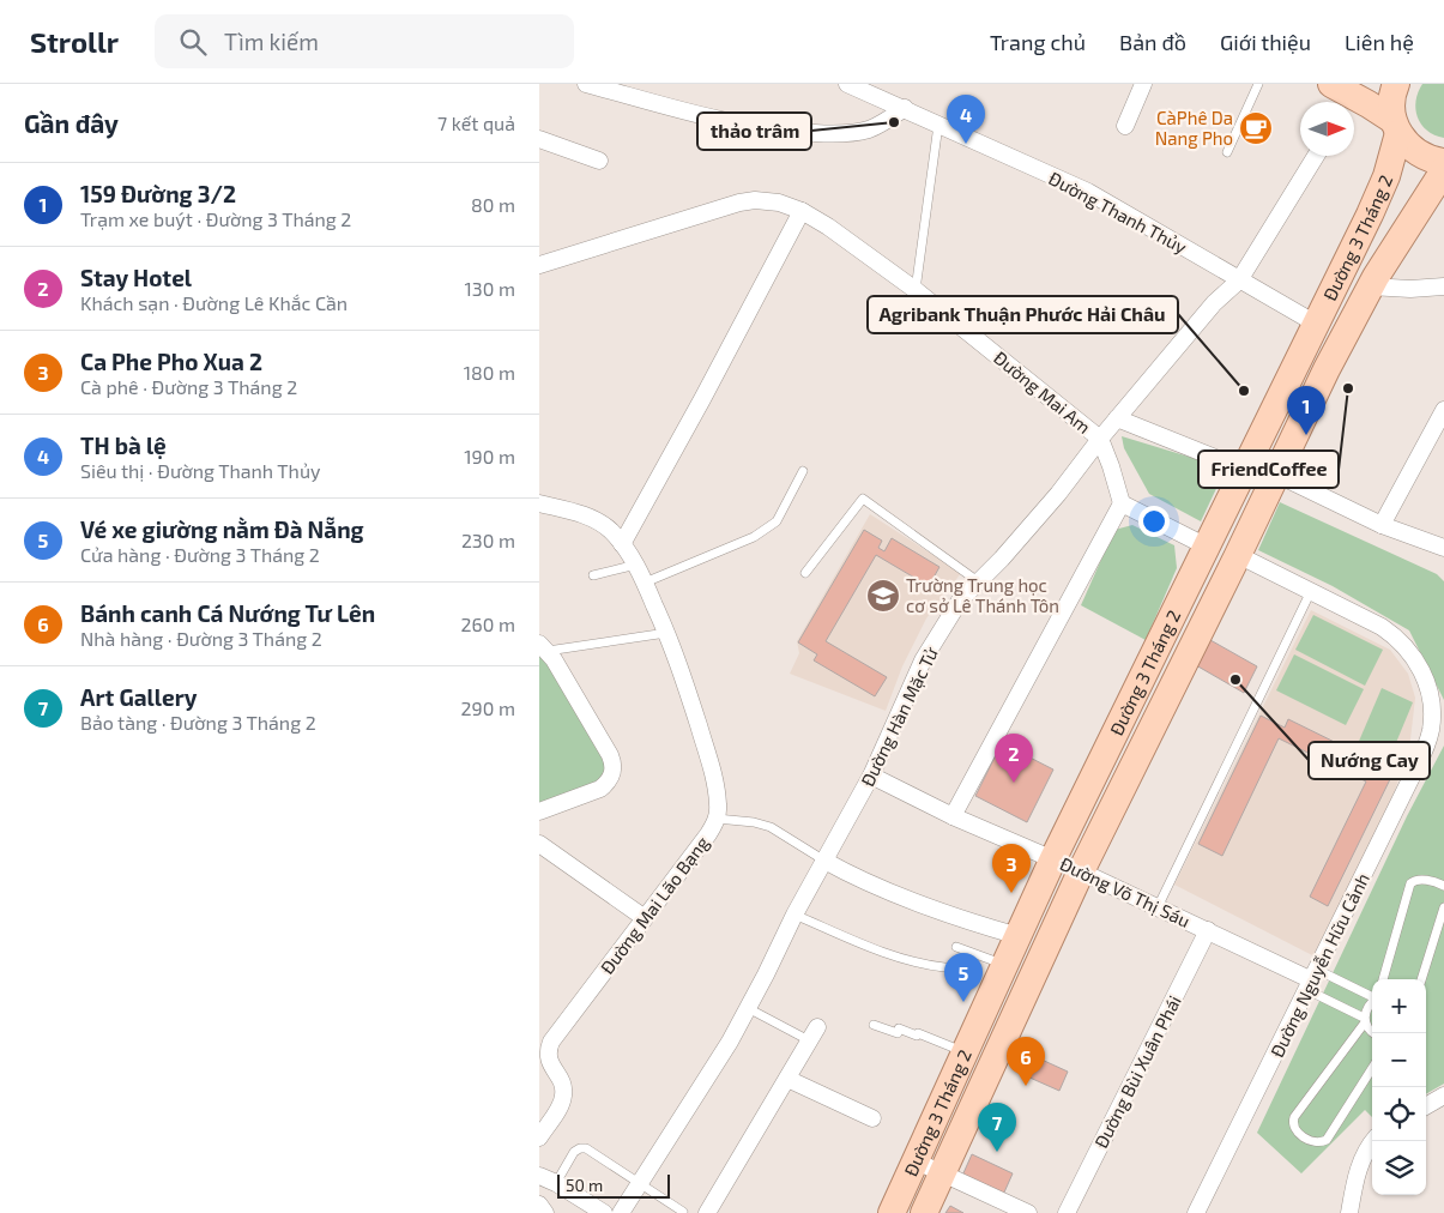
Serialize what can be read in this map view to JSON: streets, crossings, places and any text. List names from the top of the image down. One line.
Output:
{"streets":{"main road":["Đường 3 Tháng 2"],"street":["Đường Thanh Thủy","Đường Mai Am","Đường Hàn Mặc Tử","Đường Võ Thị Sáu","Đường Mai Lão Bạng","Đường Nguyễn Hữu Cảnh","Đường Bùi Xuân Phái"]},"crossings":[["Đường Thanh Thủy","Đường 3 Tháng 2"],["Đường Thanh Thủy","Đường Hàn Mặc Tử"],["Đường 3 Tháng 2","Đường Võ Thị Sáu"],["Đường 3 Tháng 2","Đường Nguyễn Hữu Cảnh"],["Đường Mai Am","Đường Hàn Mặc Tử"],["Đường Hàn Mặc Tử","Đường Võ Thị Sáu"],["Đường Võ Thị Sáu","Đường Nguyễn Hữu Cảnh"],["Đường Võ Thị Sáu","Đường Bùi Xuân Phái"]],"places":{"other":["thảo trâm","FriendCoffee","Agribank Thuận Phước Hải Châu","Nướng Cay"],"cafe":["CàPhê Da Nang Pho"],"school or university":["Trường Trung học cơ sở Lê Thánh Tôn"]},"scale_bar":"50 m","north":"right","page":{"header":"Strollr","search":"Tìm kiếm","nav":["Trang chủ","Bản đồ","Giới thiệu","Liên hệ"],"heading":["Gần đây","7 kết quả"],"pins":["4","1","2","3","5","6","7"],"list":[{"mark":"1","name":"159 Đường 3/2","note":"Trạm xe buýt · Đường 3 Tháng 2","value":"80 m"},{"mark":"2","name":"Stay Hotel","note":"Khách sạn · Đường Lê Khắc Cần","value":"130 m"},{"mark":"3","name":"Ca Phe Pho Xua 2","note":"Cà phê · Đường 3 Tháng 2","value":"180 m"},{"mark":"4","name":"TH bà lệ","note":"Siêu thị · Đường Thanh Thủy","value":"190 m"},{"mark":"5","name":"Vé xe giường nằm Đà Nẵng","note":"Cửa hàng · Đường 3 Tháng 2","value":"230 m"},{"mark":"6","name":"Bánh canh Cá Nướng Tư Lên","note":"Nhà hàng · Đường 3 Tháng 2","value":"260 m"},{"mark":"7","name":"Art Gallery","note":"Bảo tàng · Đường 3 Tháng 2","value":"290 m"}],"map_buttons":["+","−"],"scale":"50 m"}}
